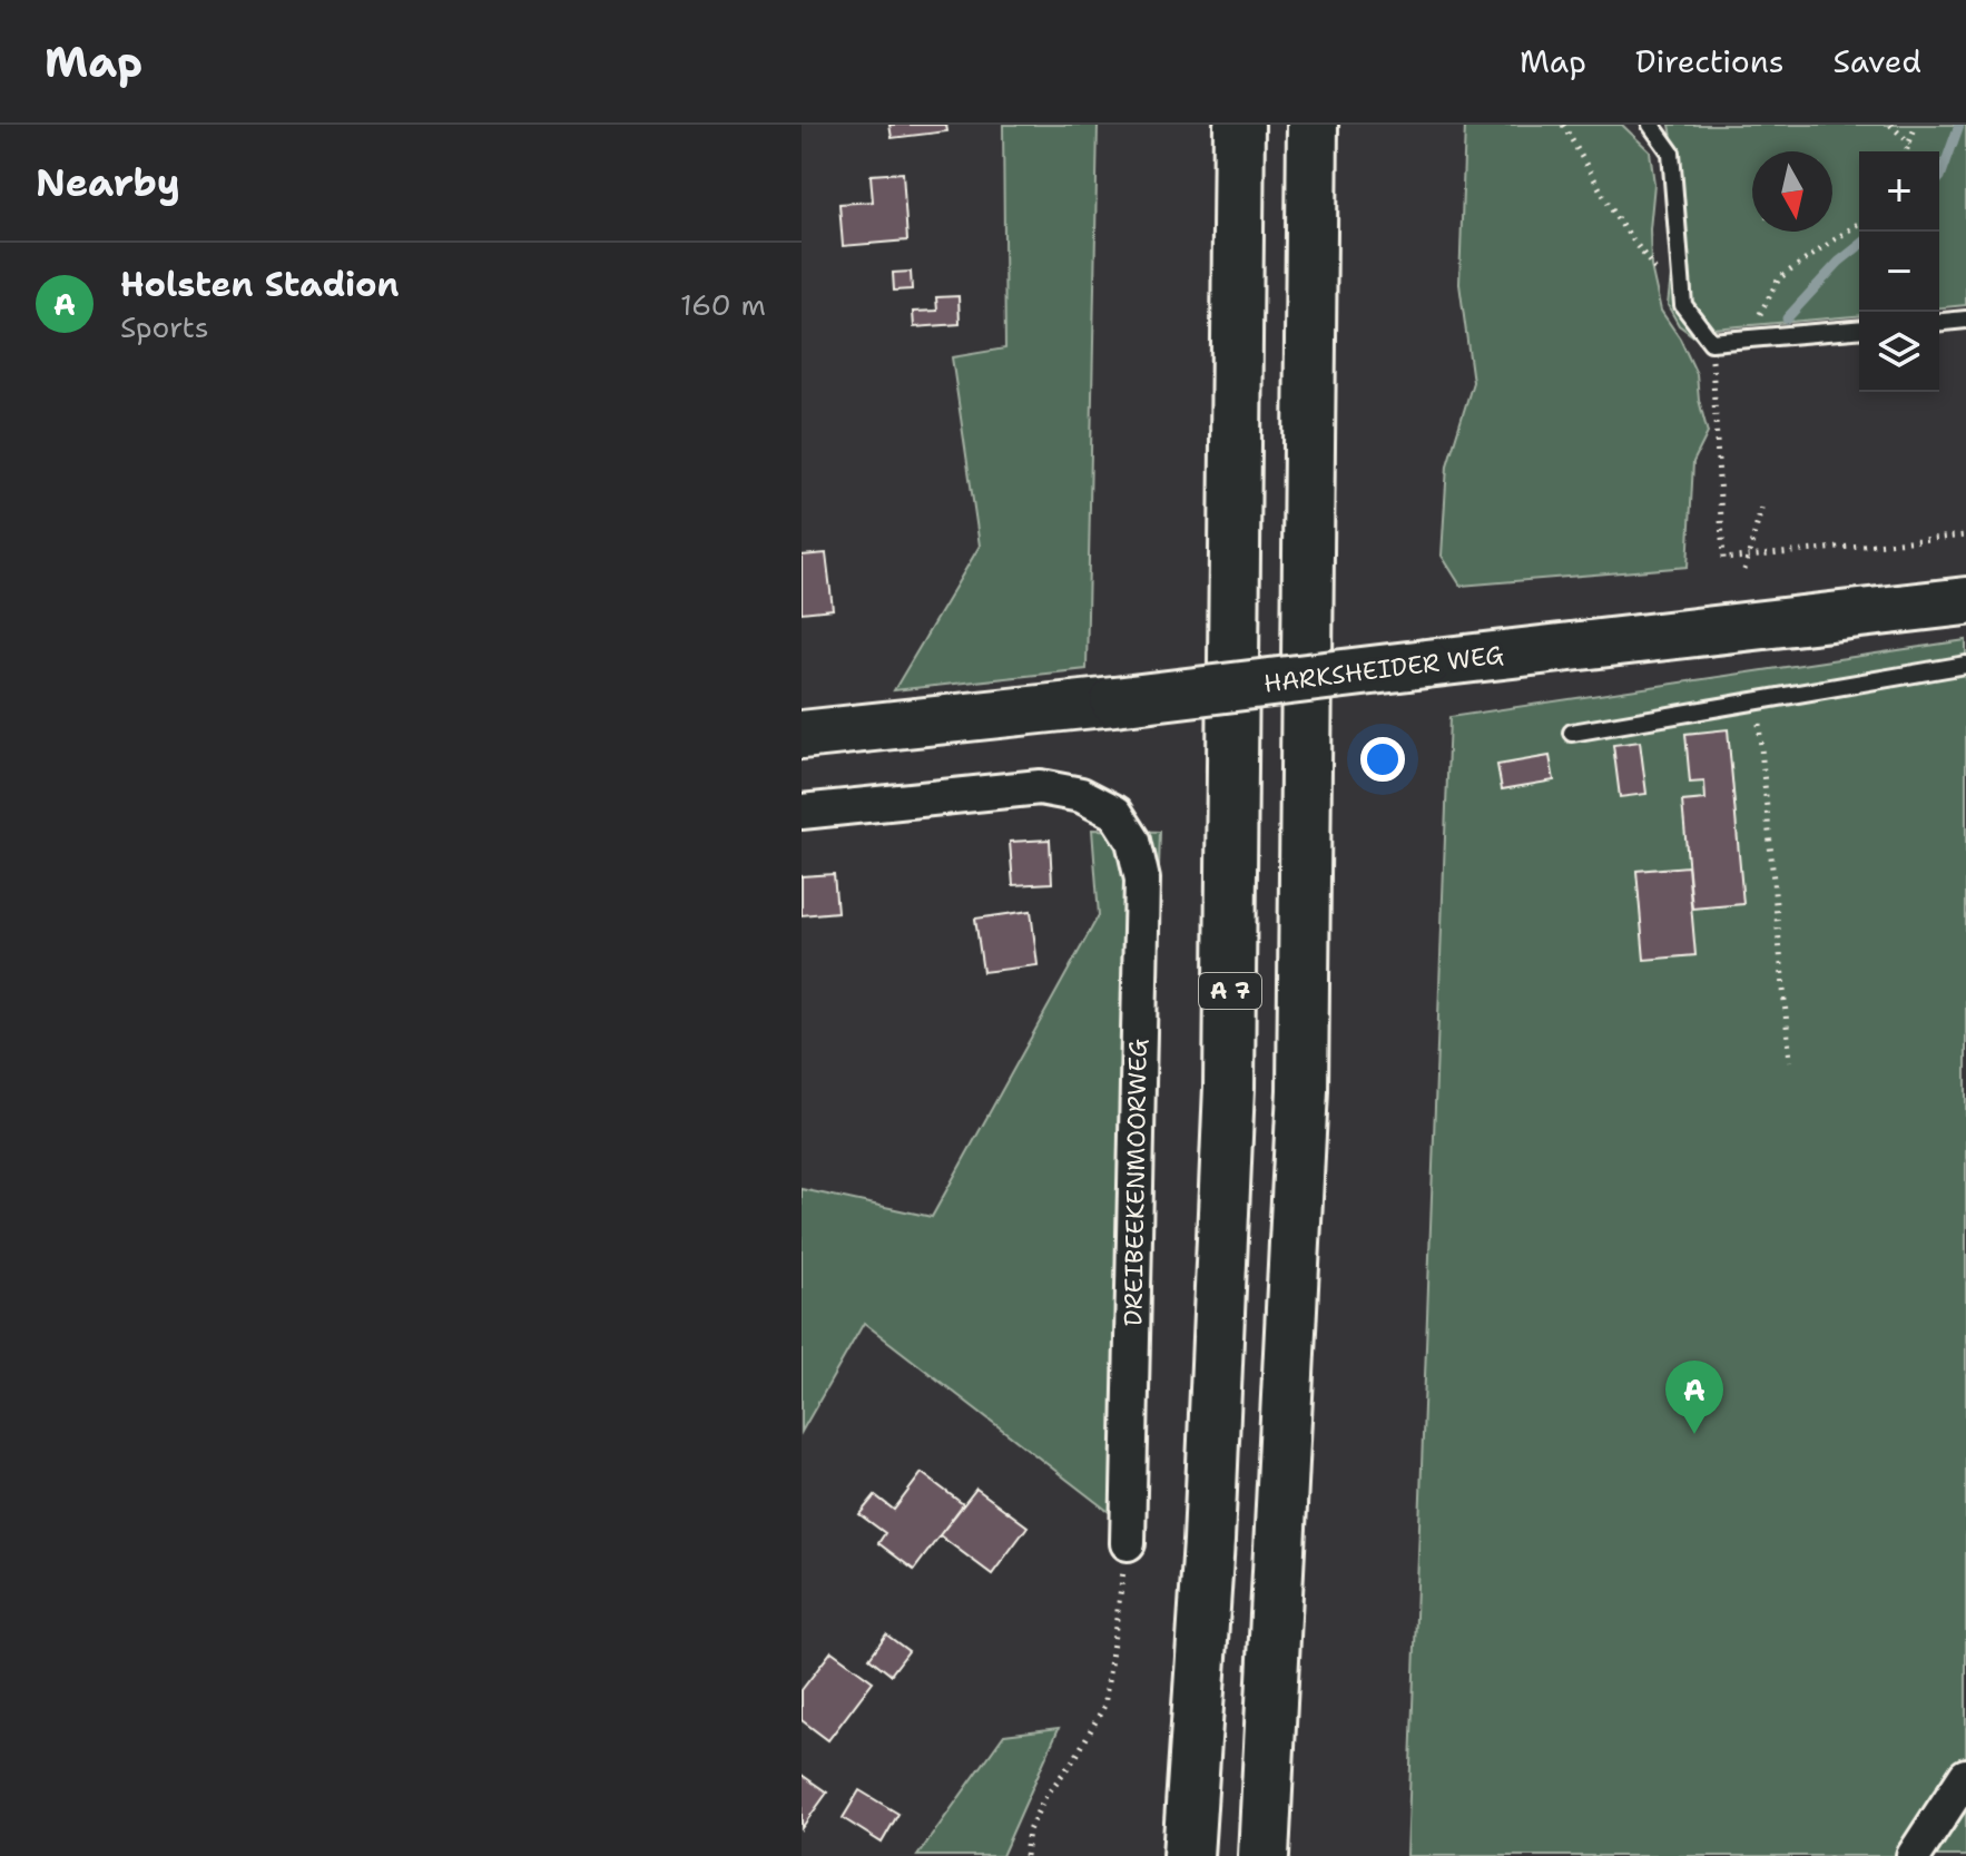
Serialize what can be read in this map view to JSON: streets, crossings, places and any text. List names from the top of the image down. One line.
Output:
{"streets":{"highway":["A 7"],"main road":["HARKSHEIDER WEG"],"street":["DREIBEEKENMOORWEG"]},"north":"bottom","page":{"header":"Map","nav":["Map","Directions","Saved"],"heading":"Nearby","map_buttons":["+","−"],"list":[{"mark":"A","name":"Holsten Stadion","note":"Sports","value":"160 m"}],"pins":"A"}}
